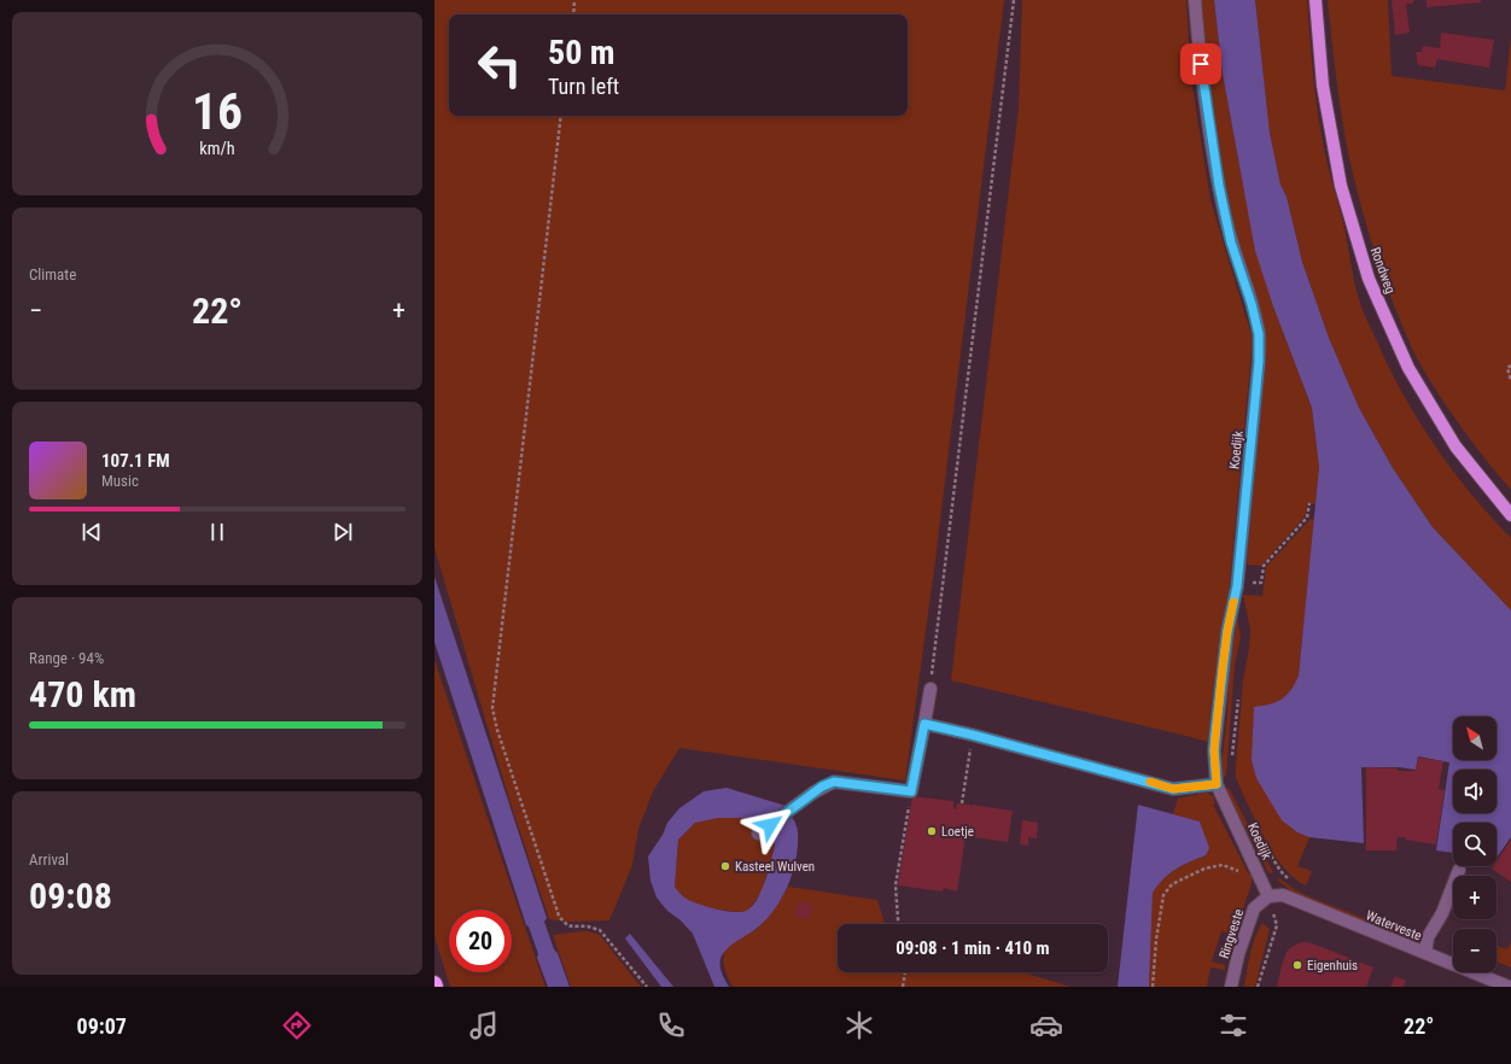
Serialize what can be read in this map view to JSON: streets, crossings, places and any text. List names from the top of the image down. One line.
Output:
{"streets":{"main road":["Rondweg"],"street":["Koedijk","Waterveste","Ringveste"]},"crossings":[["Koedijk","Waterveste"],["Koedijk","Ringveste"],["Waterveste","Ringveste"]],"places":["Loetje","Kasteel Wulven","Eigenhuis"],"north":"top left","page":{"turn":["50 m","Turn left"],"tile":["Climate",["Range · 94%","470 km"],["Arrival","09:08"]],"heat":["−","22°","+"],"song":["107.1 FM","Music"],"map_buttons":["+","−"],"limit":"20","trip":"09:08 · 1 min · 410 m","tabs":["09:07","22°"],"gauge":["16","km/h"]}}
